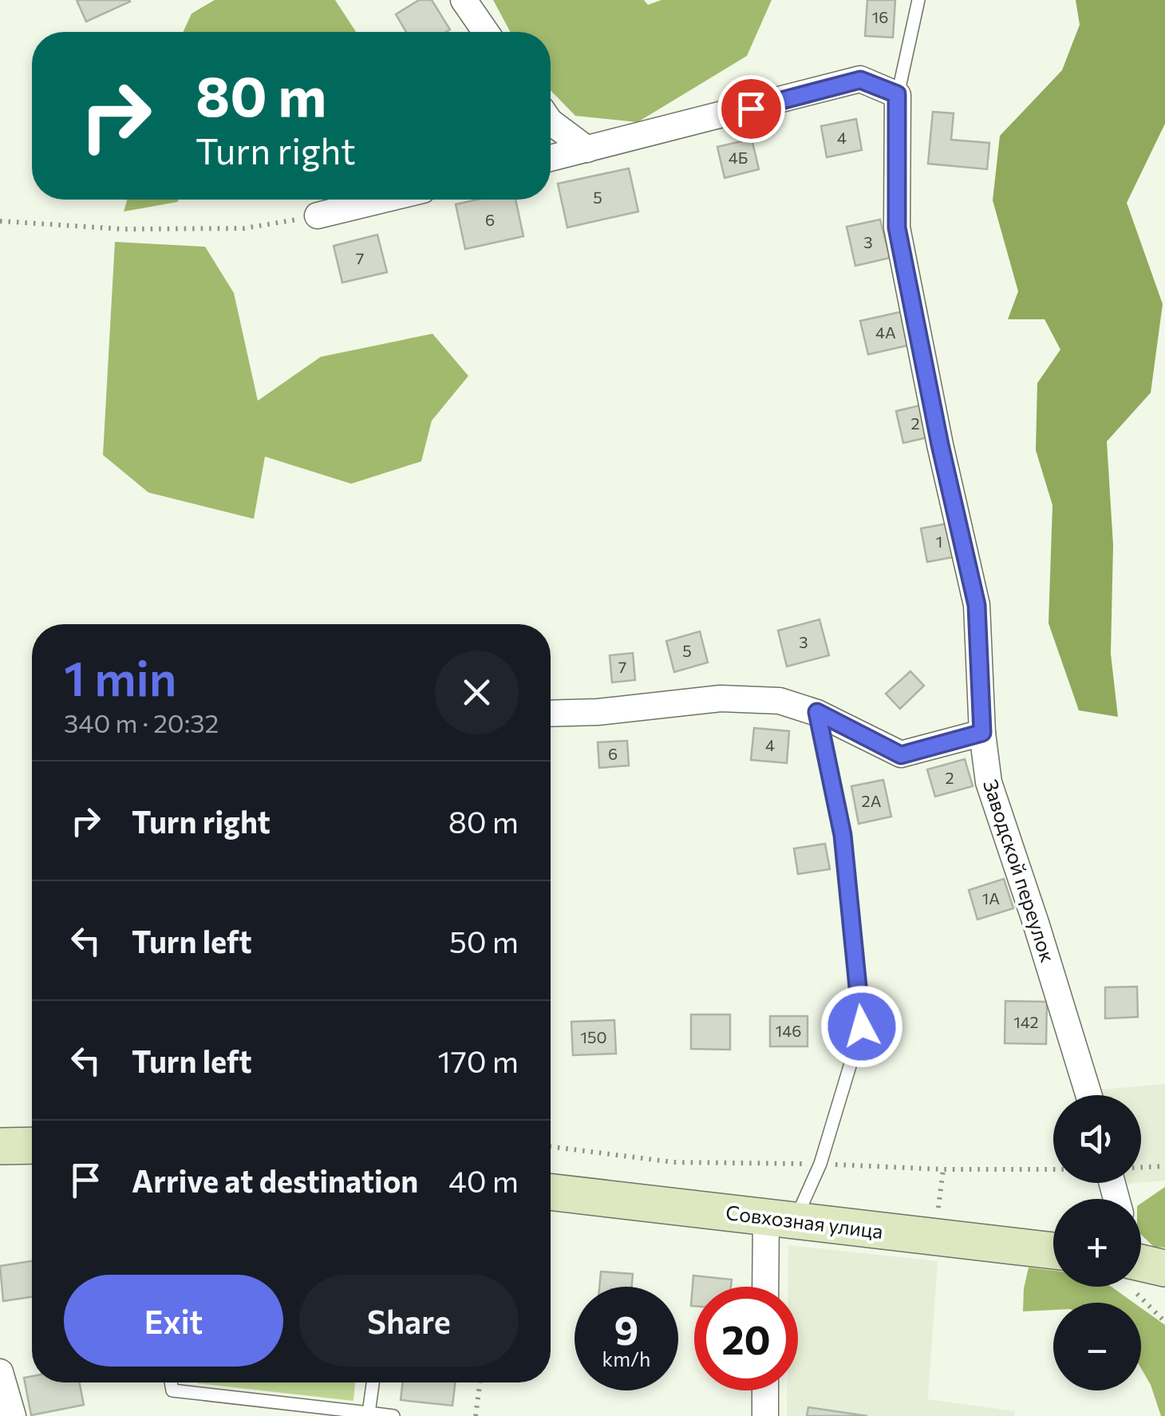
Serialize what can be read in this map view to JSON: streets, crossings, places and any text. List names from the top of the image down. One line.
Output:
{"streets":{"street":["Заводской переулок","Совхозная улица"]},"house_numbers":["16","4","4Б","5","6","3","7","4А","2","1","3","5","7","4","6","2","2А","1А","142","146","150"],"page":{"turn":["80 m","Turn right"],"heading":["1 min","340 m · 20:32"],"list":[{"name":"Turn right","value":"80 m"},{"name":"Turn left","value":"50 m"},{"name":"Turn left","value":"170 m"},{"name":"Arrive at destination","value":"40 m"}],"map_buttons":["+","−"],"buttons":["Exit","Share"],"speed":"9 km/h","limit":"20"}}
